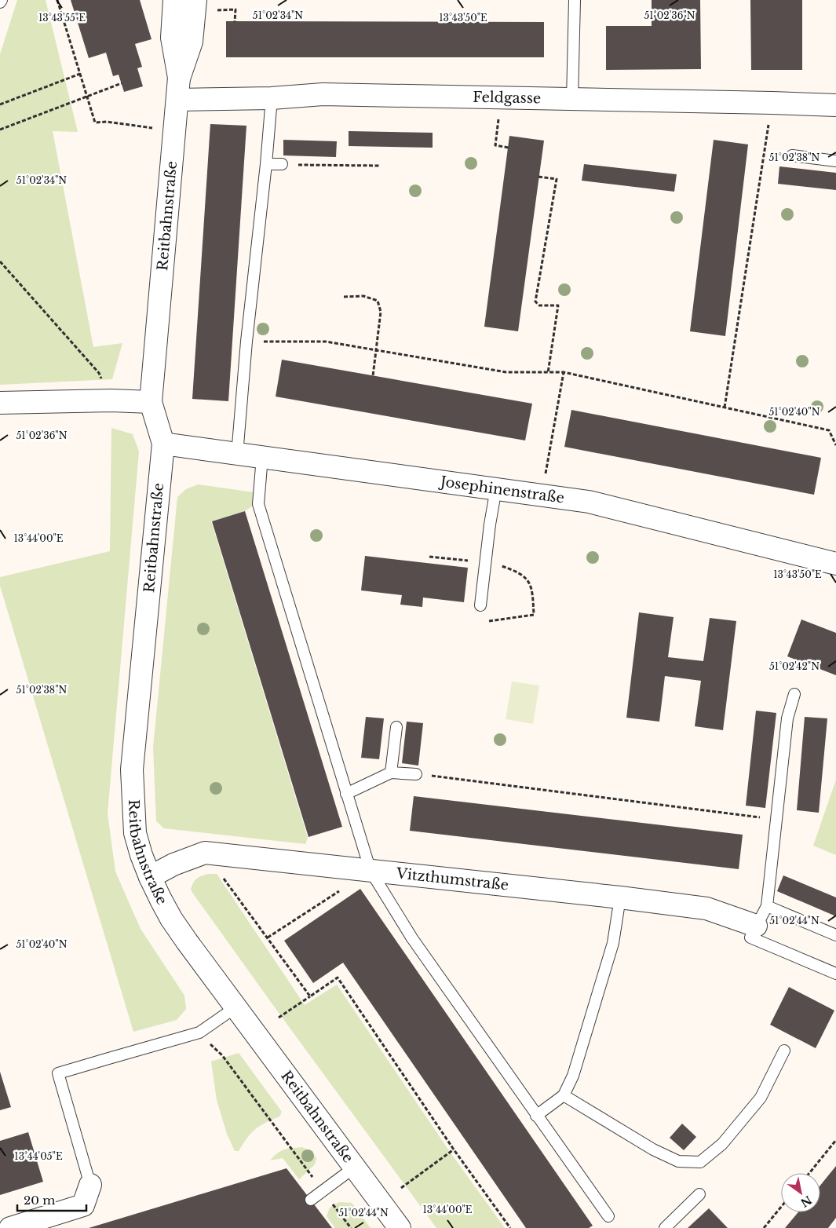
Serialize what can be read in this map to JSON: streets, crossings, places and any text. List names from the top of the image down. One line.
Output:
{"streets":{"street":["Feldgasse","Reitbahnstraße","Josephinenstraße","Vitzthumstraße"]},"crossings":[["Feldgasse","Reitbahnstraße"],["Reitbahnstraße","Josephinenstraße"],["Reitbahnstraße","Vitzthumstraße"]],"scale_bar":"20 m","north":"bottom right","coordinates":["51°02'36\"N","51°02'34\"N","13°43'55\"E","13°43'50\"E","51°02'38\"N","51°02'40\"N","13°44'00\"E","51°02'42\"N","51°02'44\"N","13°44'05\"E"]}
